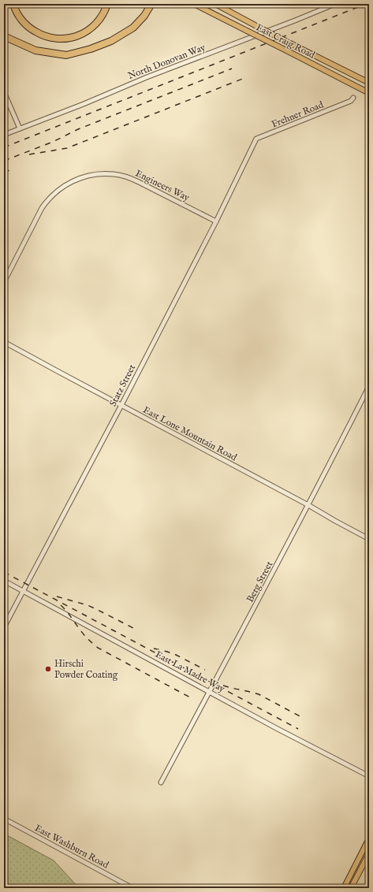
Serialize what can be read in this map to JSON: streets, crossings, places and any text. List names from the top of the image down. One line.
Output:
{"streets":{"main road":["East Craig Road"],"street":["North Donovan Way","Frehner Road","Engineers Way","Statz Street","East Lone Mountain Road","Berg Street","East La Madre Way","East Washburn Road"]},"crossings":[["Frehner Road","Statz Street"],["Engineers Way","Statz Street"],["Statz Street","East Lone Mountain Road"],["Statz Street","East La Madre Way"],["East Lone Mountain Road","Berg Street"],["Berg Street","East La Madre Way"]],"places":["Hirschi Powder Coating"]}
